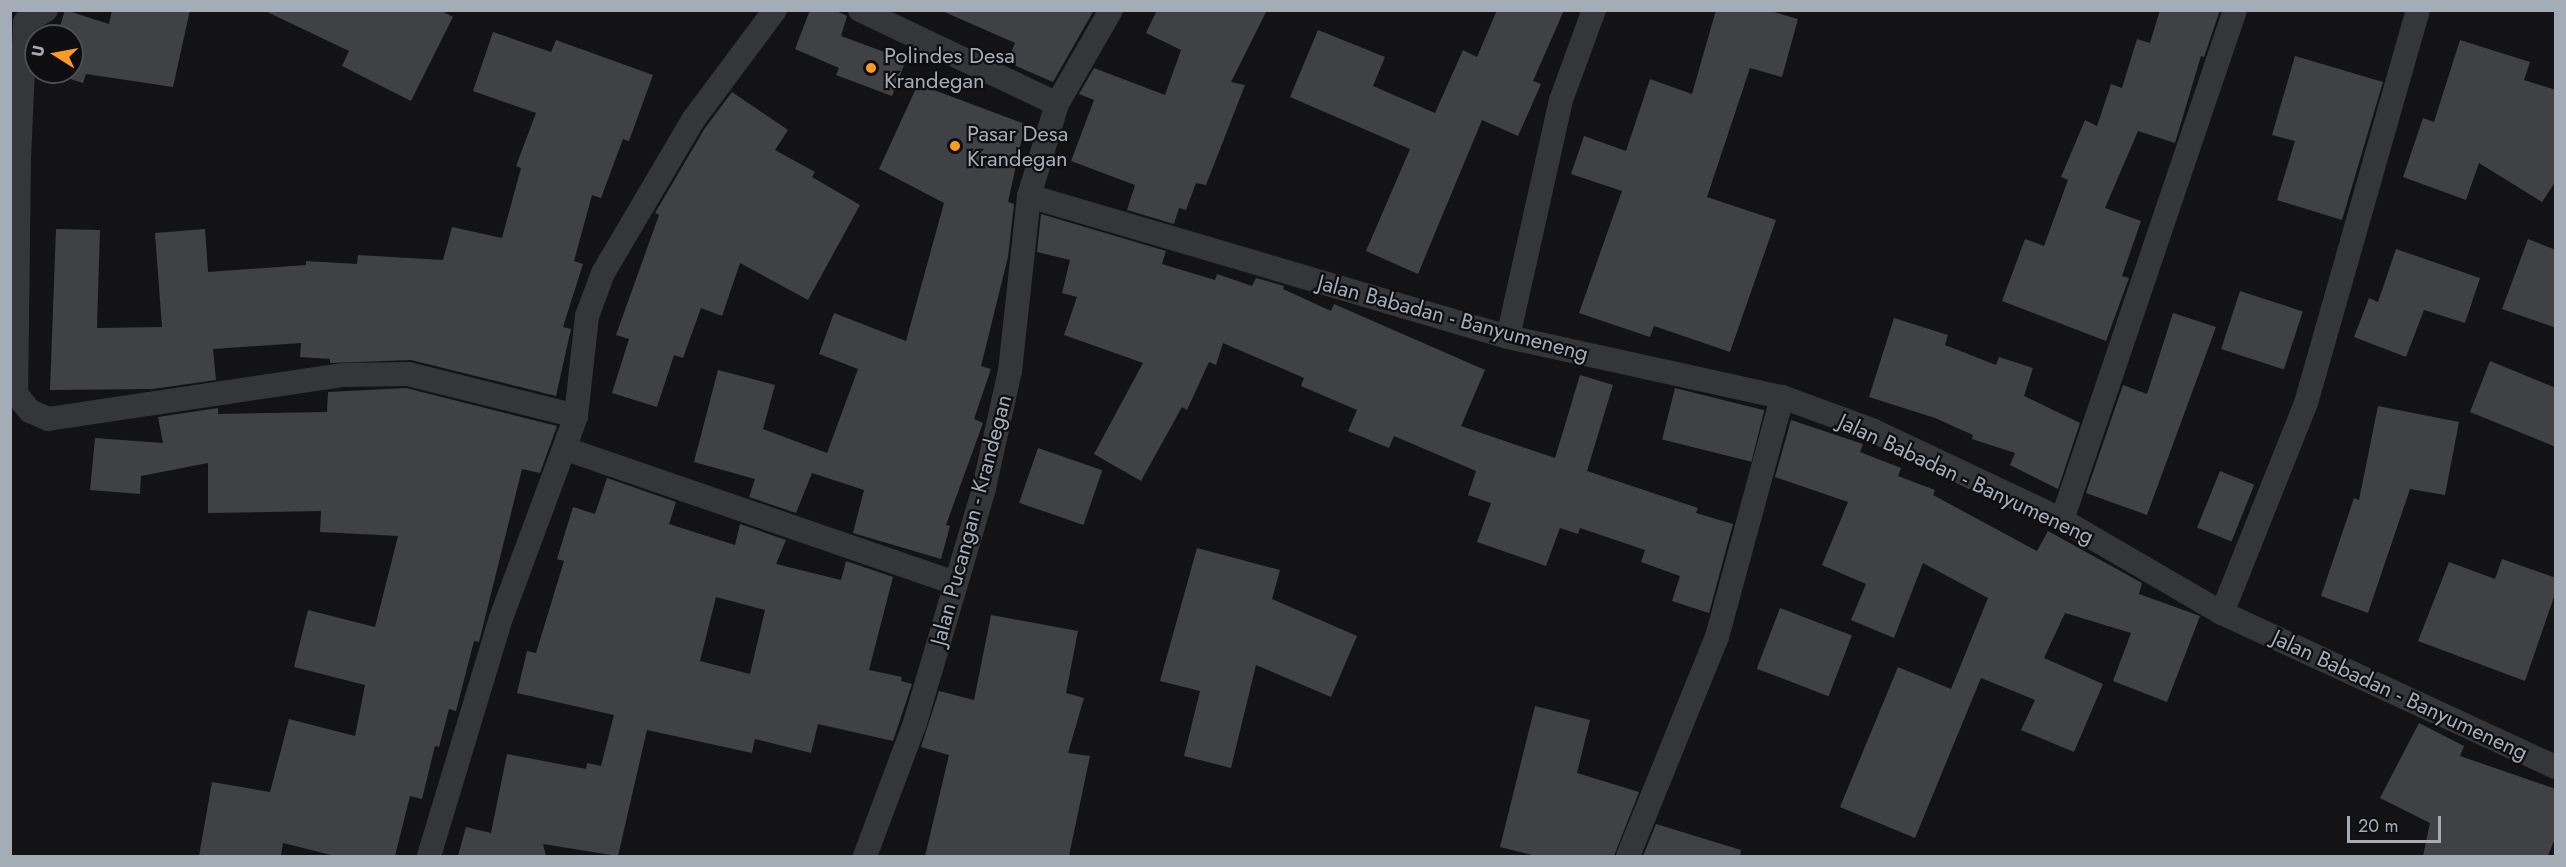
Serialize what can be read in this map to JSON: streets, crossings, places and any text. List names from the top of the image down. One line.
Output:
{"streets":{"street":["Jalan Babadan - Banyumeneng","Jalan Pucangan - Krandegan"]},"crossings":[["Jalan Babadan - Banyumeneng","Jalan Pucangan - Krandegan"]],"places":["Polindes Desa Krandegan","Pasar Desa Krandegan"],"scale_bar":"20 m","north":"left"}
